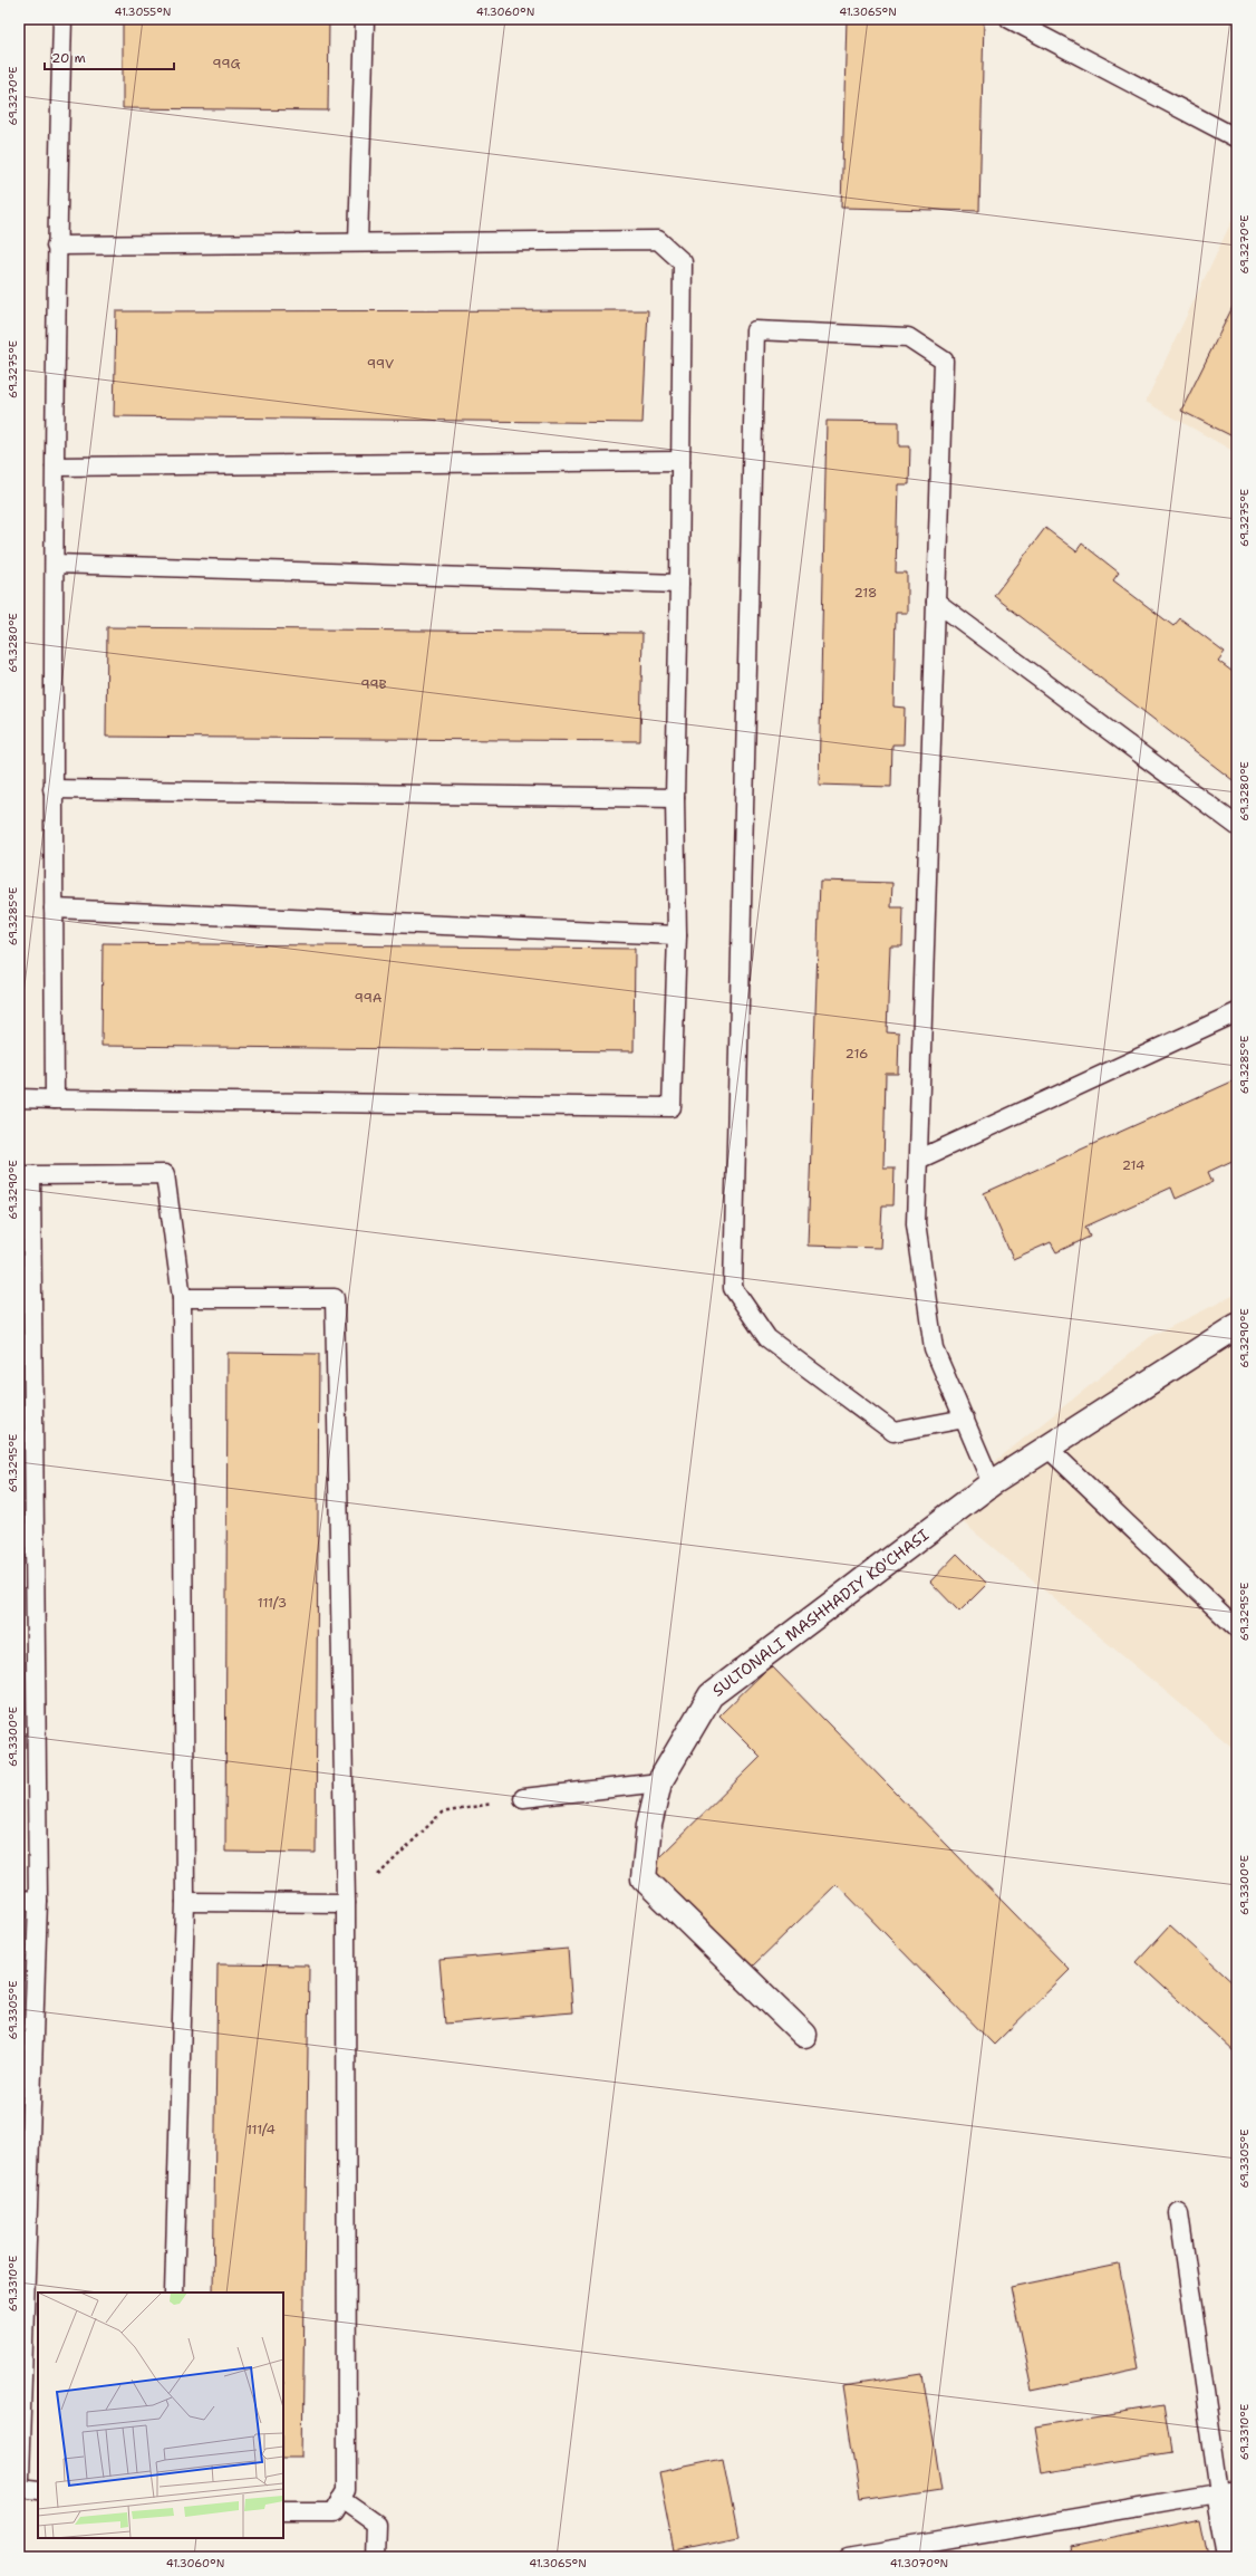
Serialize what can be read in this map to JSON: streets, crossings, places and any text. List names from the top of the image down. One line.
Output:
{"streets":{"street":["SULTONALI MASHHADIY KO'CHASI"]},"house_numbers":["99G","99V","218","99B","99A","216","214","111/3","111/4"],"scale_bar":"20 m","coordinates":["41.3055°N","41.3060°N","41.3065°N","69.3270°E","69.3275°E","69.3280°E","69.3285°E","69.3290°E","69.3295°E","69.3300°E","69.3305°E","69.3310°E","41.3070°N"]}
